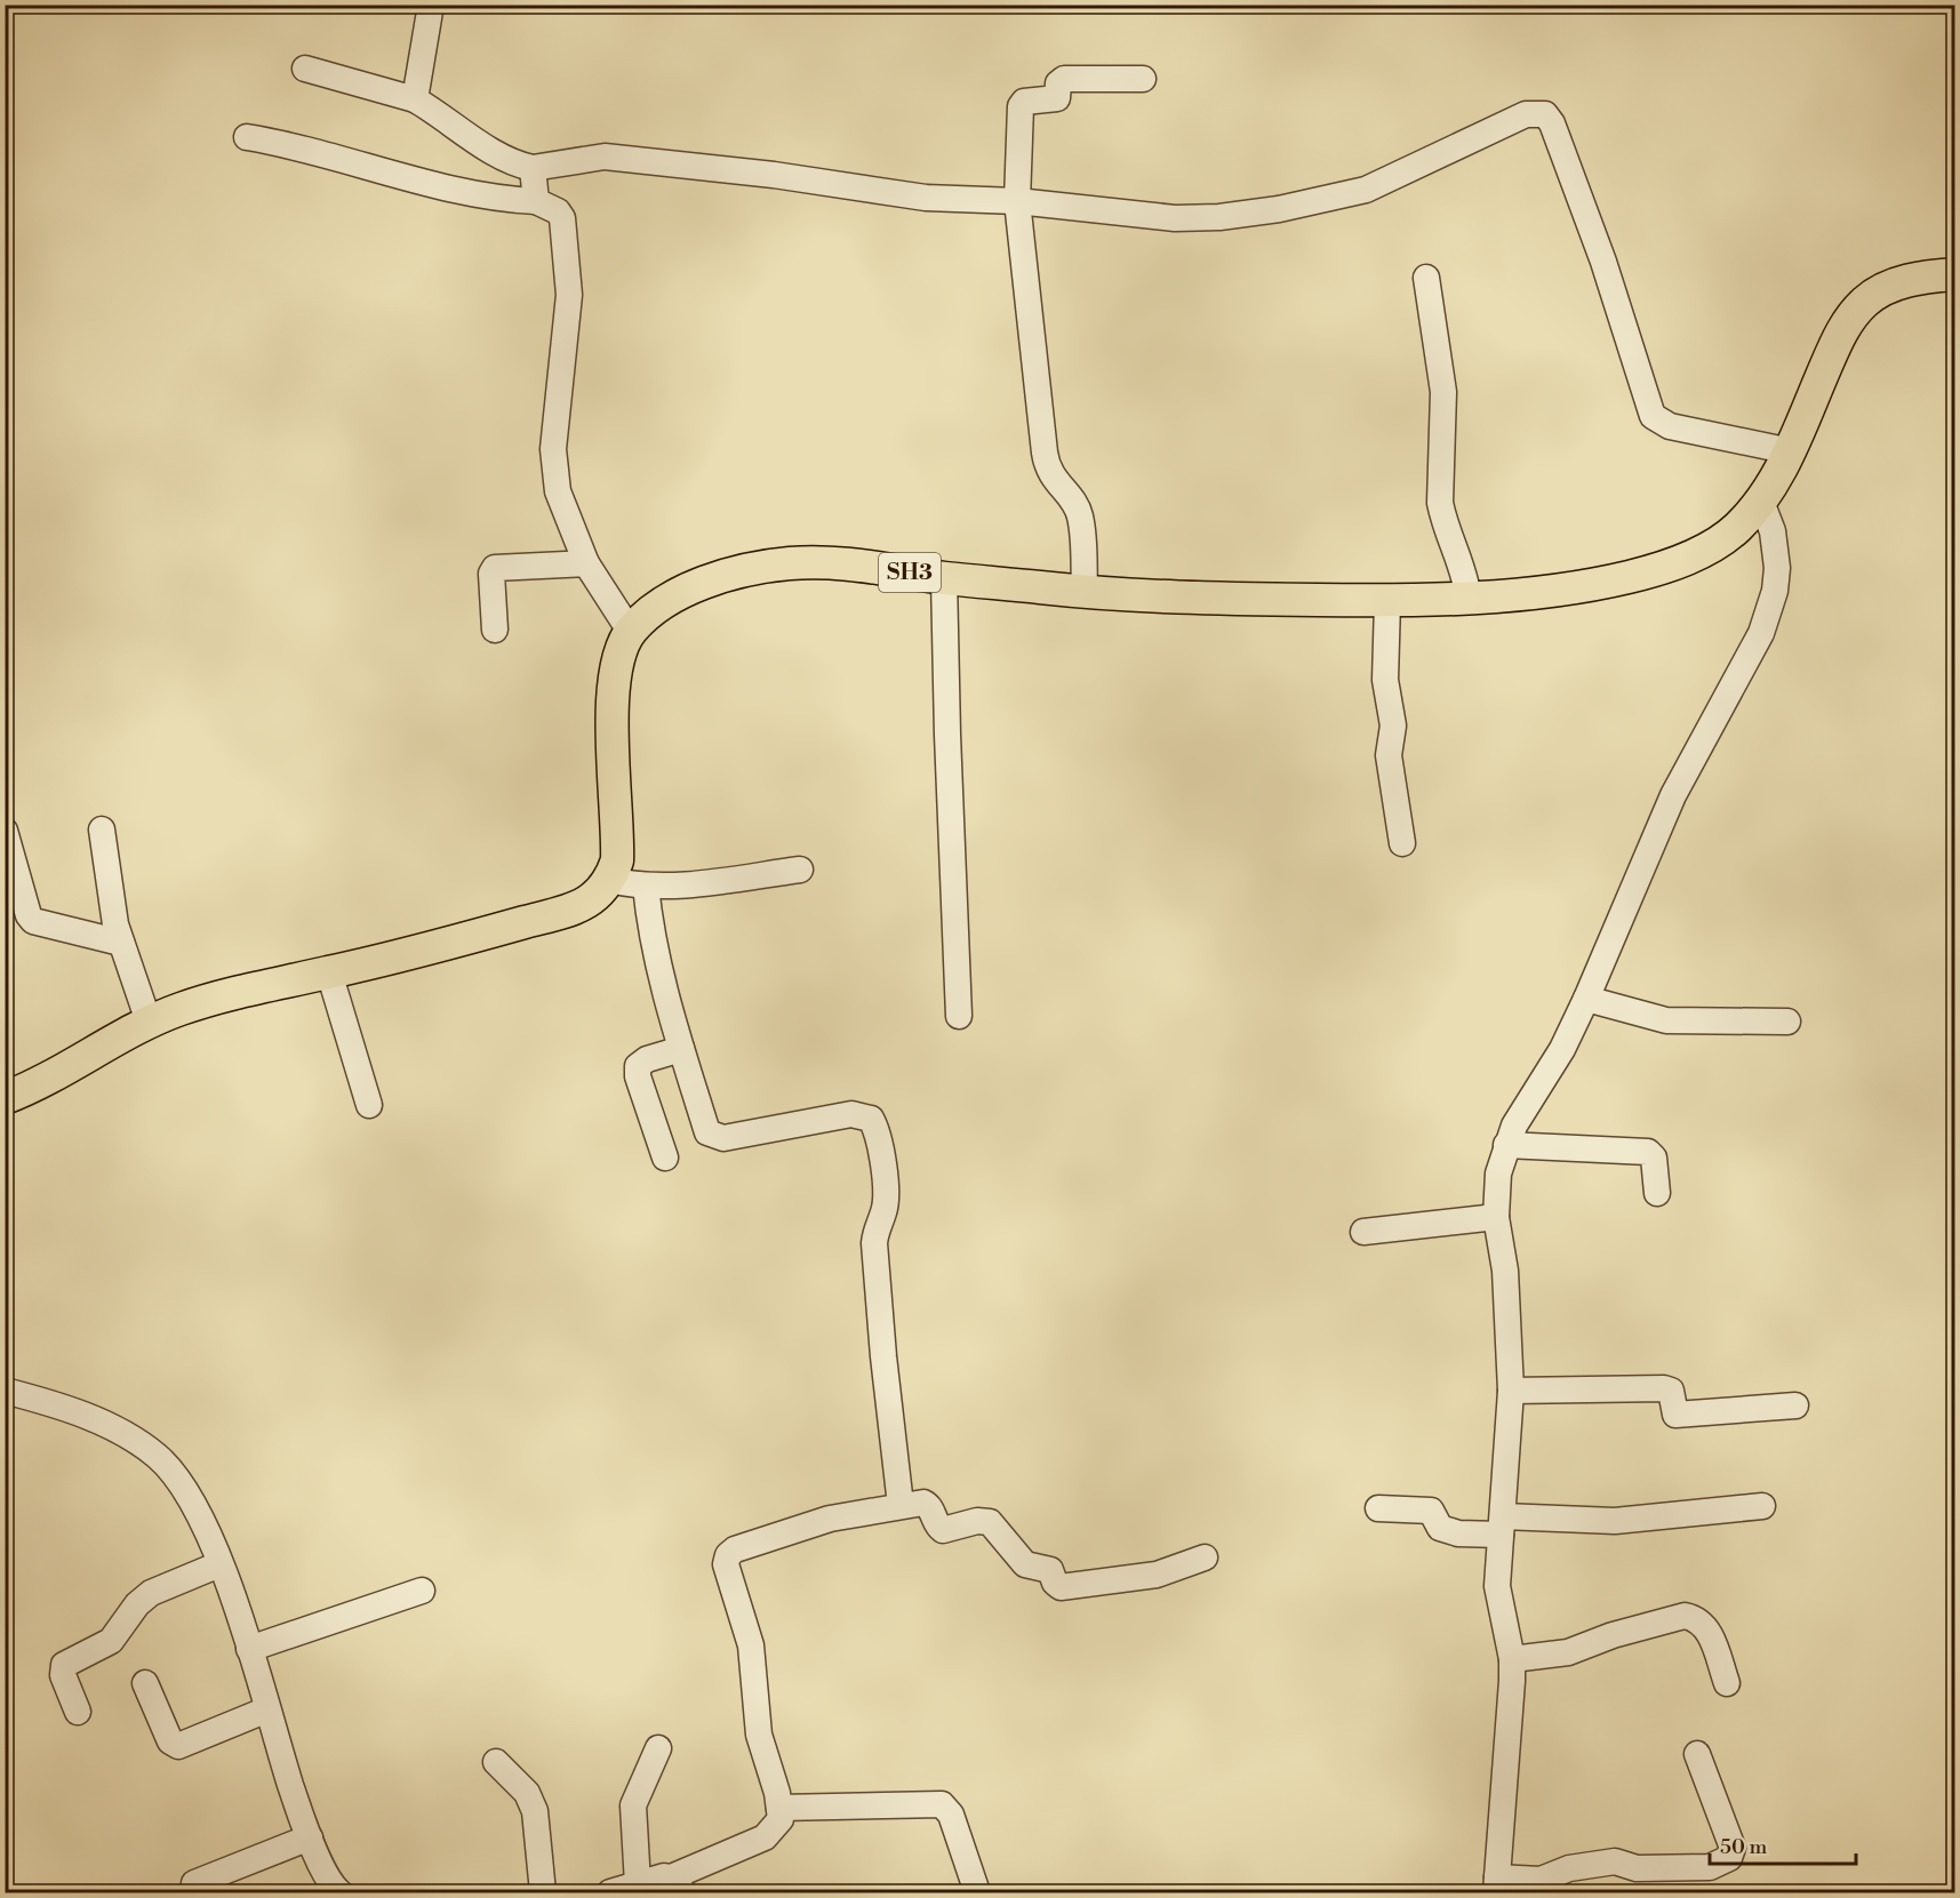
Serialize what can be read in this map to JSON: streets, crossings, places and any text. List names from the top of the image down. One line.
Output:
{"streets":{"main road":["SH3"]},"scale_bar":"50 m"}
